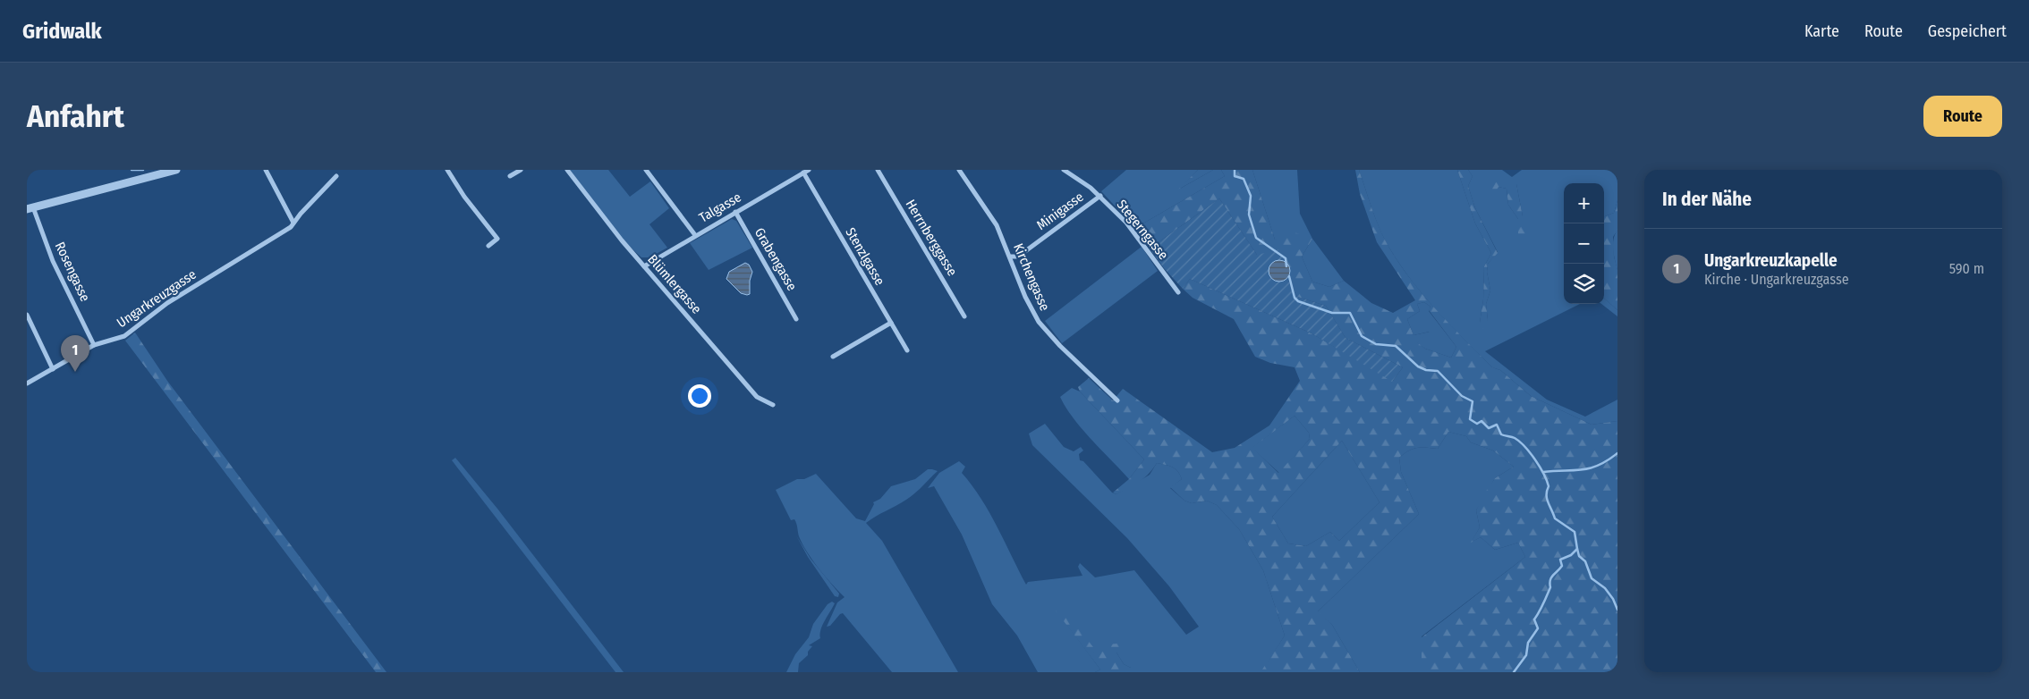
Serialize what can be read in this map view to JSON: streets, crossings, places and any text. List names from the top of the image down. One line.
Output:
{"streets":{"street":["Talgasse","Minigasse","Stegerngasse","Herrnberggasse","Stenzlgasse","Grabengasse","Rosengasse","Kirchengasse","Blümlergasse","Ungarkreuzgasse"]},"crossings":[["Talgasse","Stenzlgasse"],["Talgasse","Grabengasse"],["Talgasse","Blümlergasse"],["Minigasse","Stegerngasse"],["Minigasse","Kirchengasse"],["Rosengasse","Ungarkreuzgasse"]],"page":{"header":"Gridwalk","nav":["Karte","Route","Gespeichert"],"buttons":"Route","title":"Anfahrt","heading":"In der Nähe","map_buttons":["+","−"],"list":[{"mark":"1","name":"Ungarkreuzkapelle","note":"Kirche · Ungarkreuzgasse","value":"590 m"}],"pins":"1"}}
